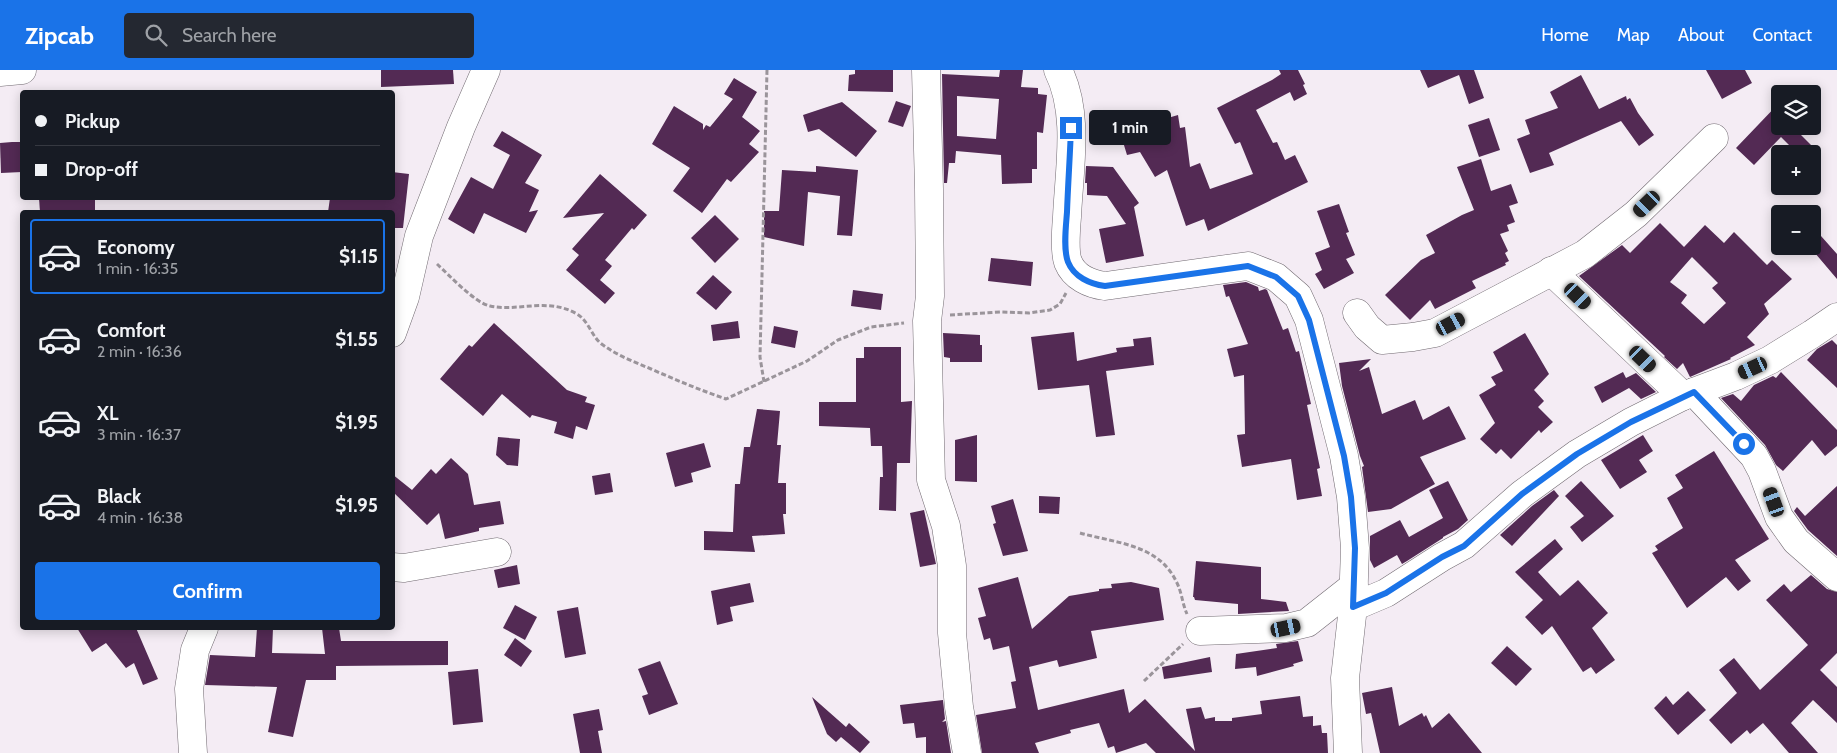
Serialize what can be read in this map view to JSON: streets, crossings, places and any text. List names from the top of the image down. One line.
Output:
{"page":{"header":"Zipcab","search":"Search here","nav":["Home","Map","About","Contact"],"map_buttons":["+","−"],"banner":["Pickup","Drop-off"],"bubble":"1 min","list":[{"name":"Economy","note":"1 min · 16:35","value":"$1.15"},{"name":"Comfort","note":"2 min · 16:36","value":"$1.55"},{"name":"XL","note":"3 min · 16:37","value":"$1.95"},{"name":"Black","note":"4 min · 16:38","value":"$1.95"}],"buttons":"Confirm"}}
